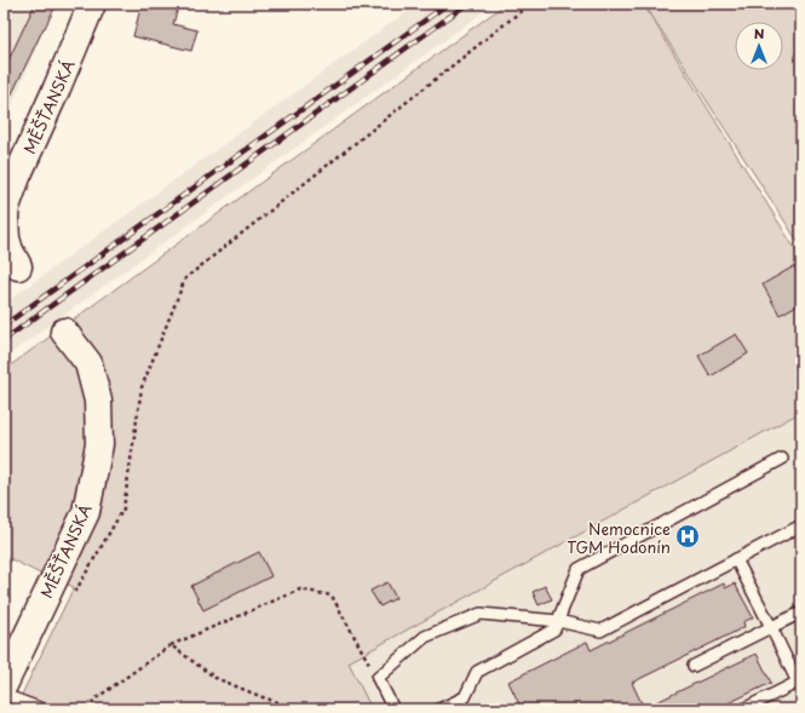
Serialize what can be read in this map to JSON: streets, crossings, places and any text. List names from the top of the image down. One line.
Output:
{"streets":{"main road":["MĚŠŤANSKÁ"]},"places":{"hospital":["Nemocnice TGM Hodonín"]},"north":"top"}
